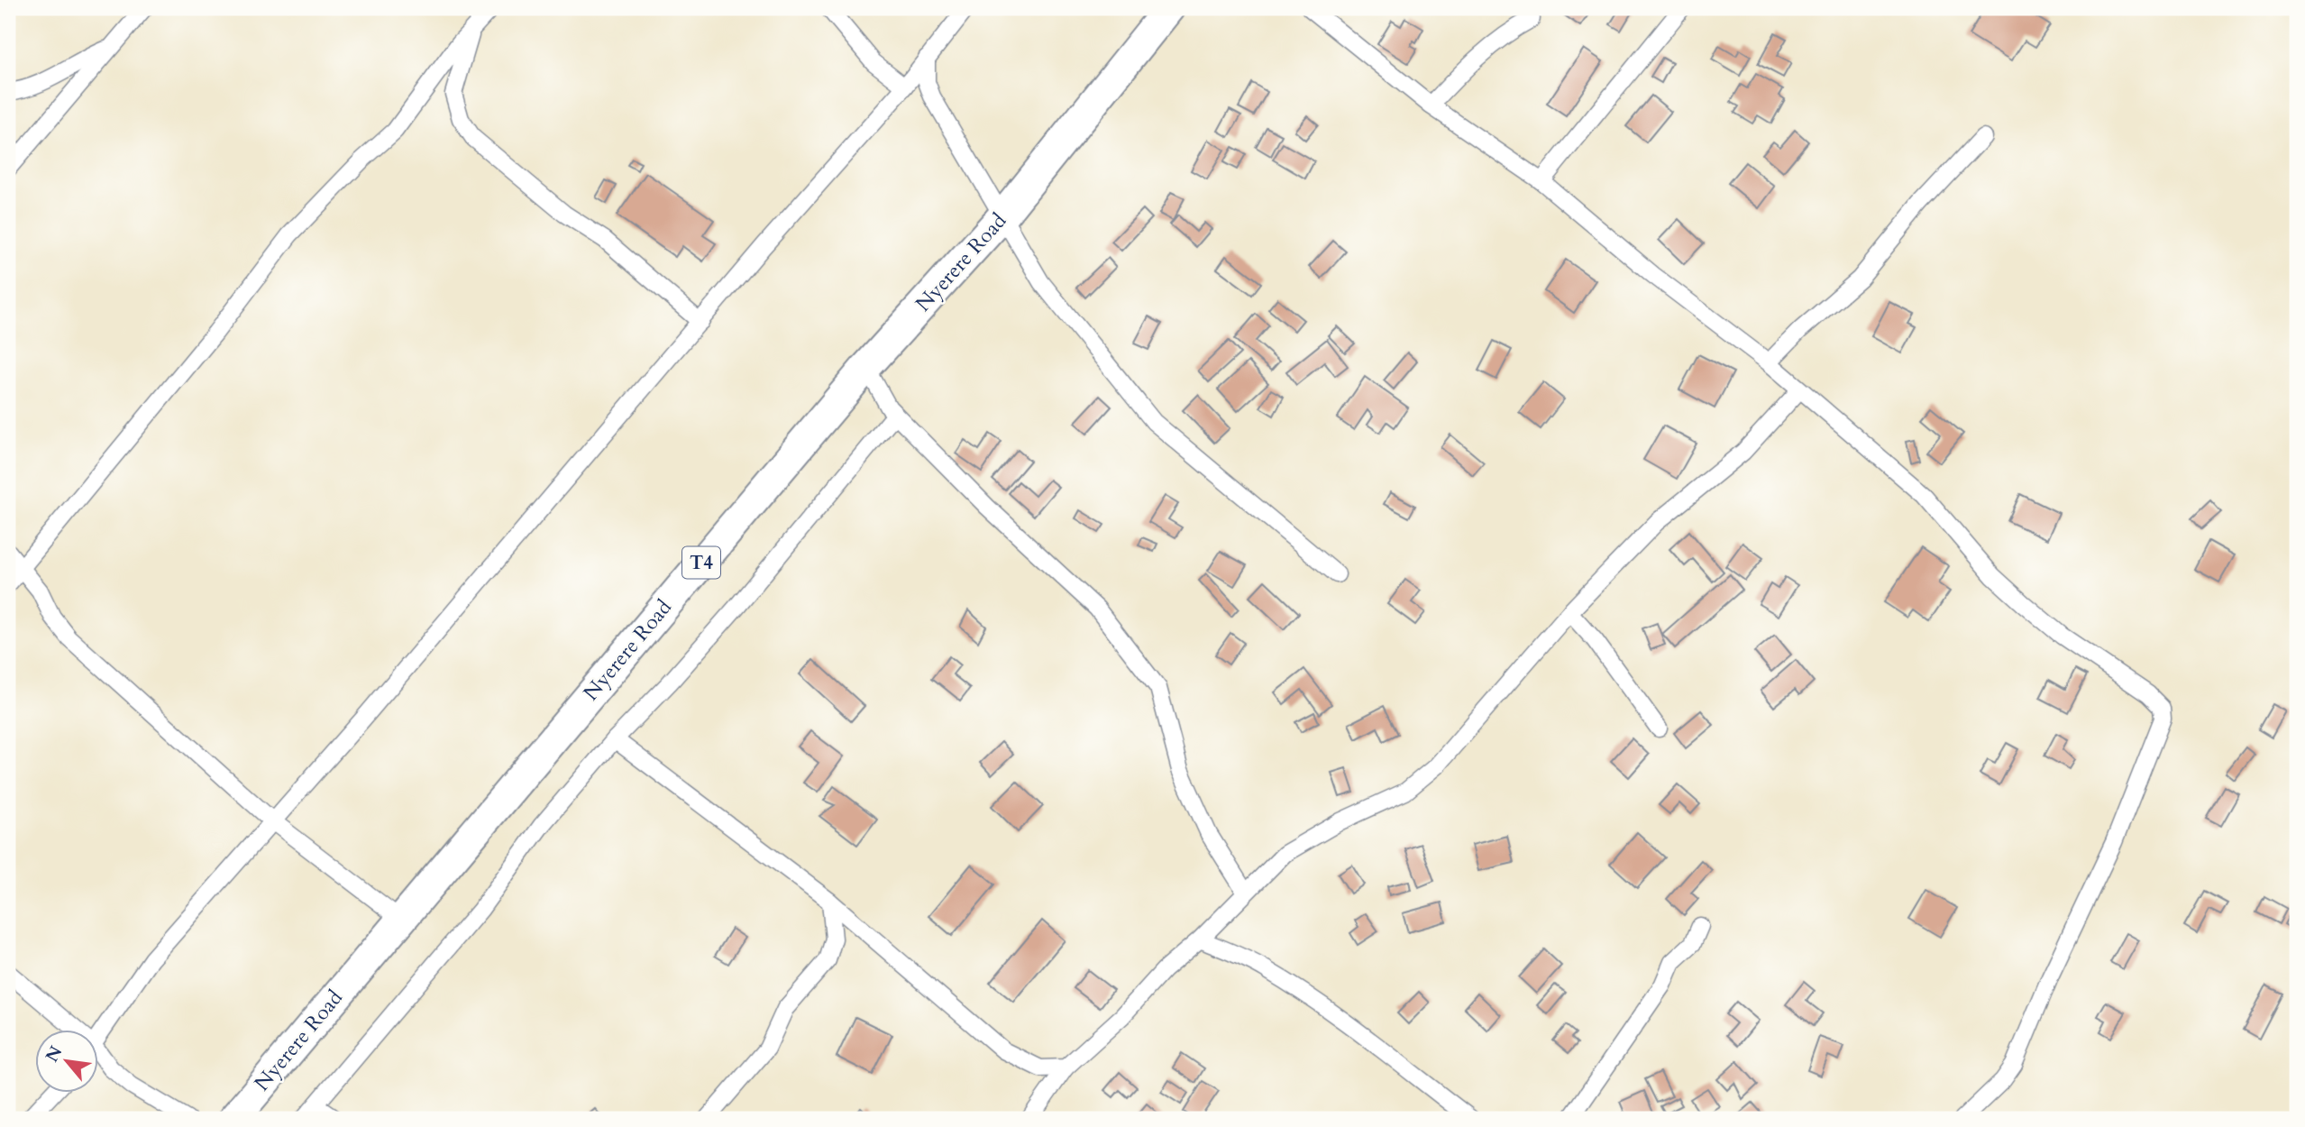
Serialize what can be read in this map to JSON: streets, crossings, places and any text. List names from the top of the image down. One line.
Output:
{"streets":{"highway":["Nyerere Road","T4"]},"north":"top left"}
